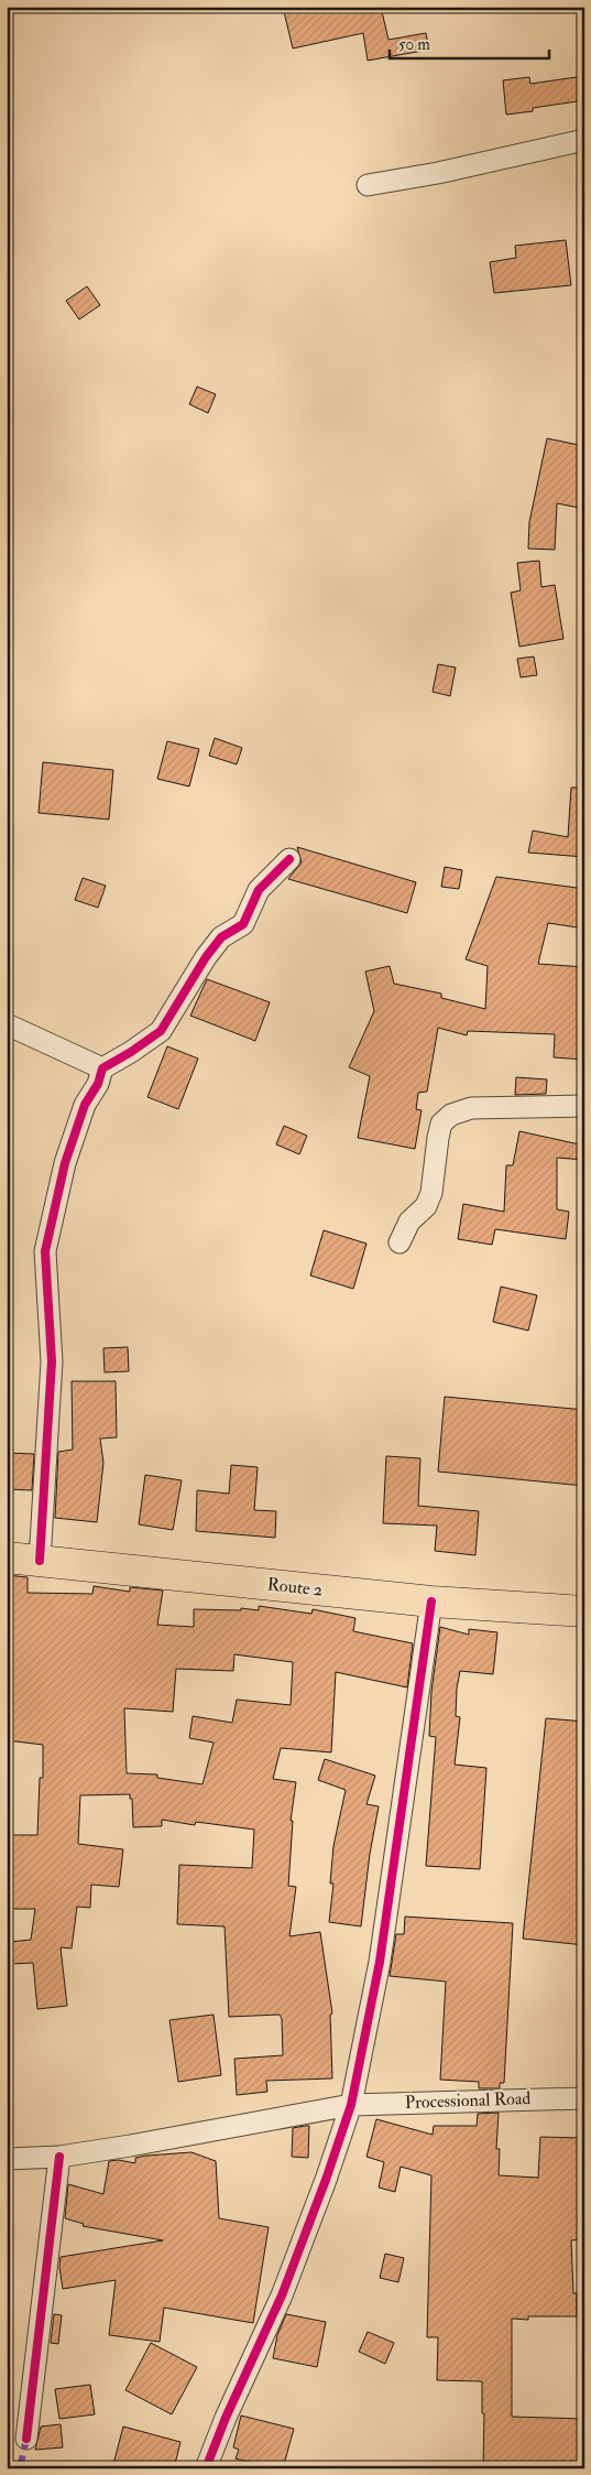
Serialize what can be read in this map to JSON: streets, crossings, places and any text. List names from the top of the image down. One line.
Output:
{"streets":{"highway":["Route 2"],"street":["Processional Road"]},"scale_bar":"50 m"}
